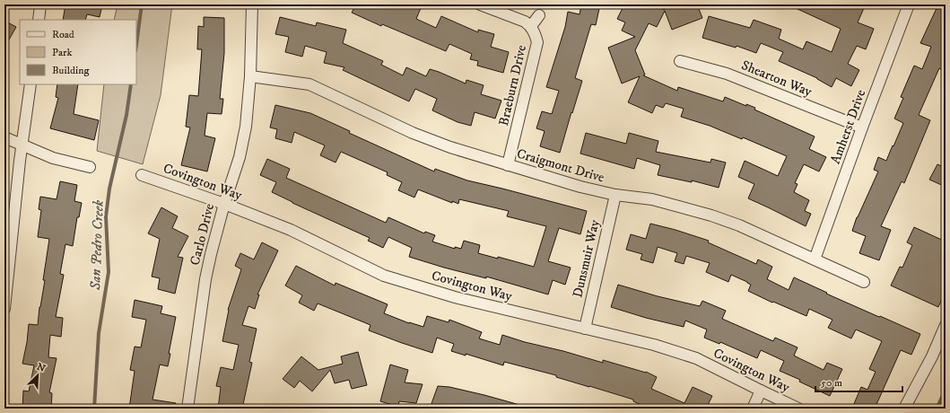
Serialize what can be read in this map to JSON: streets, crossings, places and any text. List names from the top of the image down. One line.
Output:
{"streets":{"street":["Shearton Way","Braeburn Drive","Amherst Drive","Craigmont Drive","Covington Way","Carlo Drive","Dunsmuir Way"]},"crossings":[["Shearton Way","Amherst Drive"],["Braeburn Drive","Craigmont Drive"],["Amherst Drive","Craigmont Drive"],["Craigmont Drive","Carlo Drive"],["Craigmont Drive","Dunsmuir Way"],["Covington Way","Carlo Drive"],["Covington Way","Dunsmuir Way"]],"water":["San Pedro Creek"],"legend":["Road","Park","Building"],"scale_bar":"50 m","north":"top right"}
